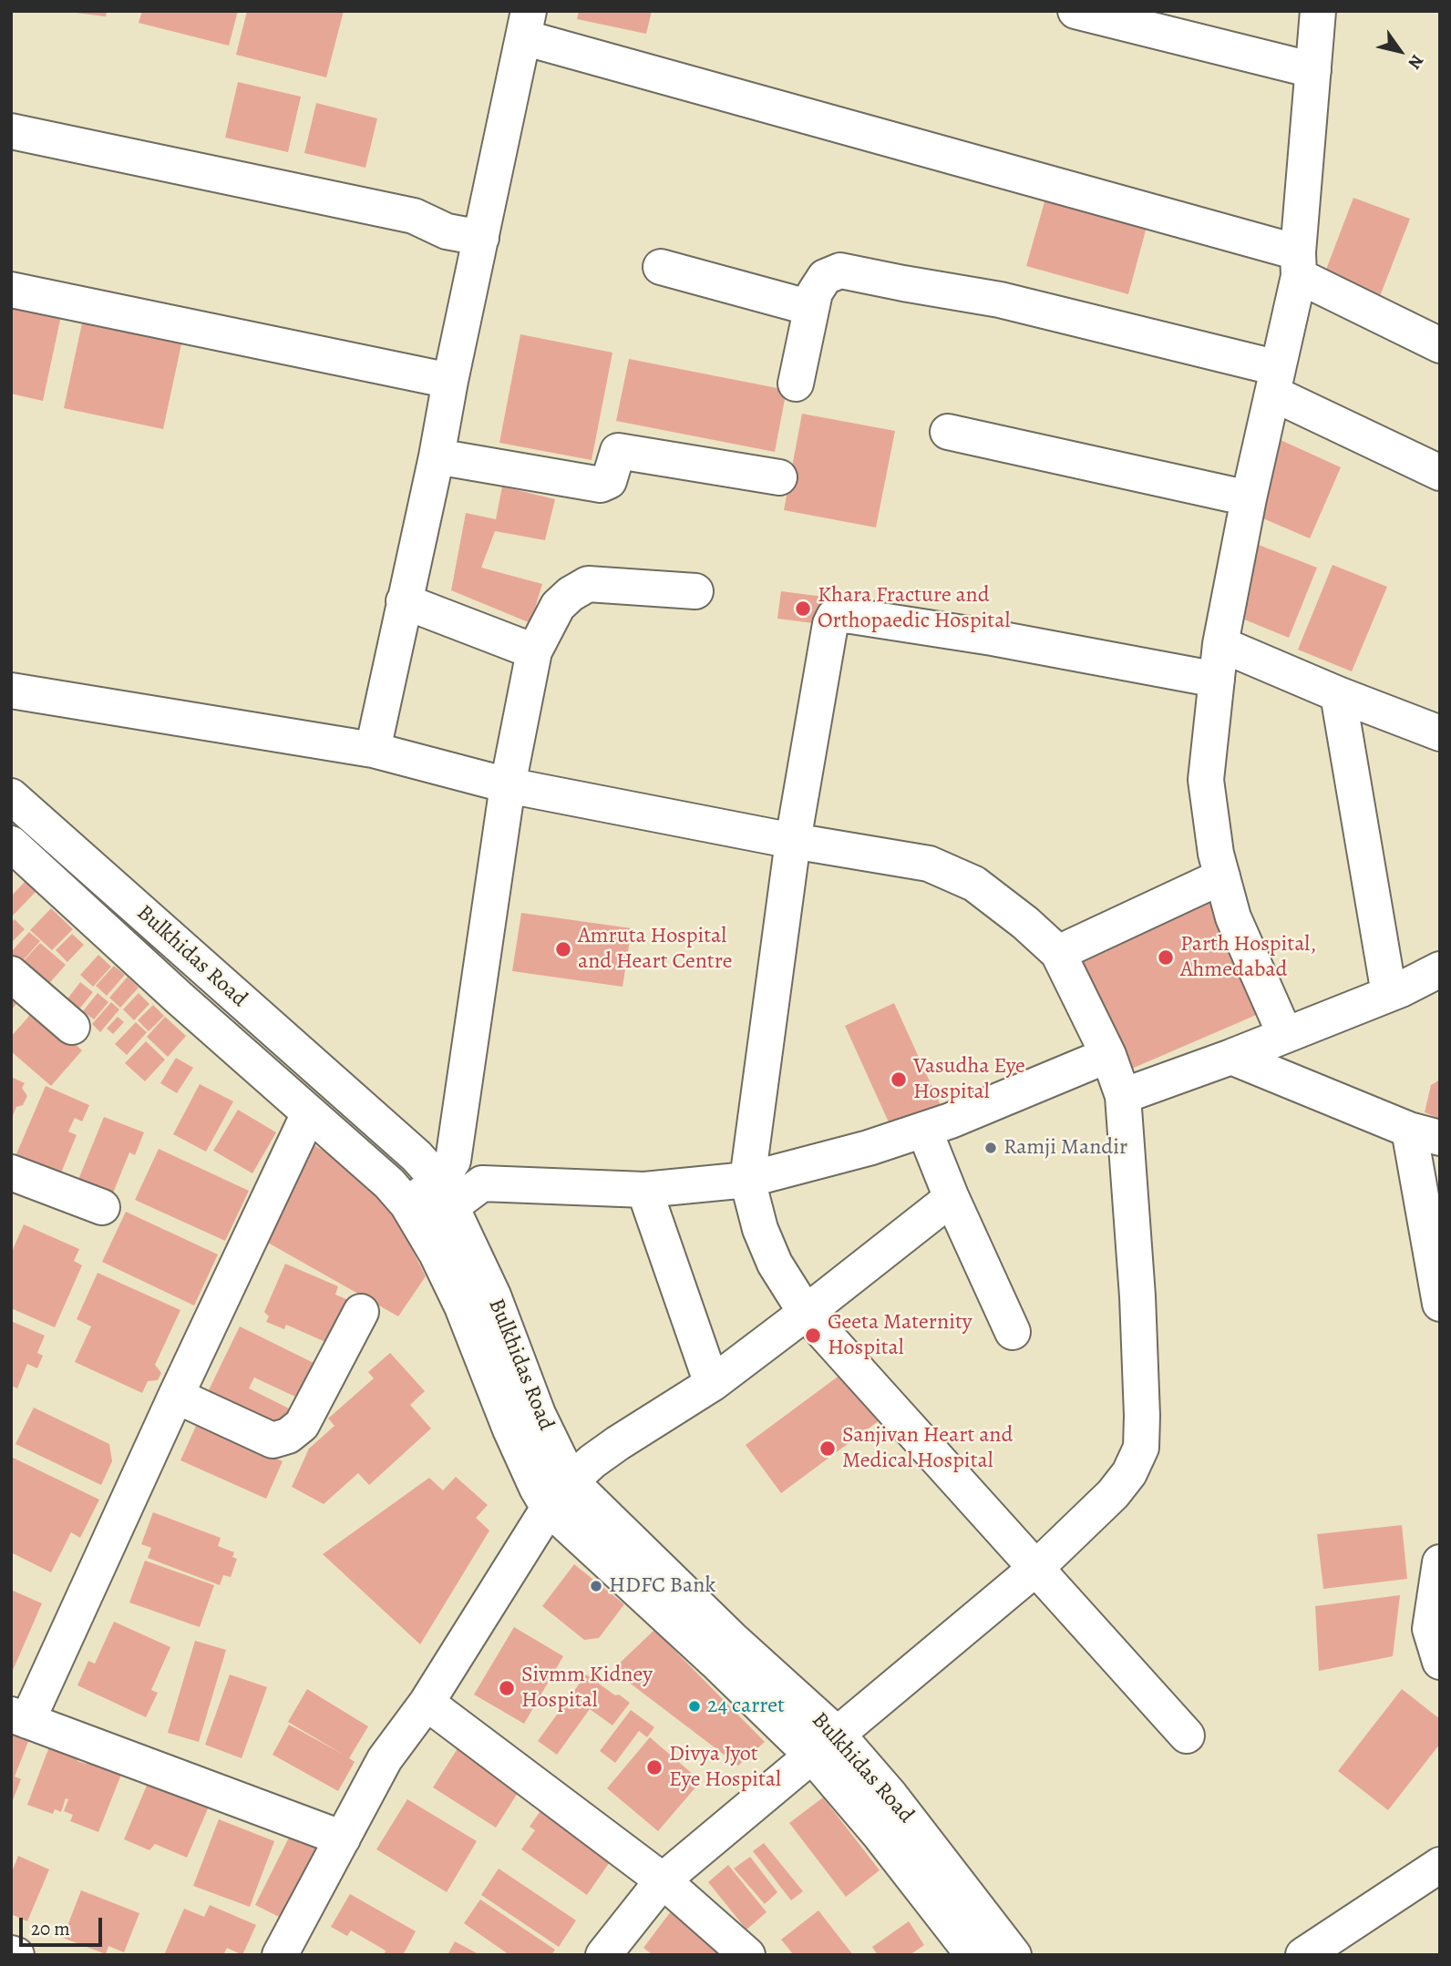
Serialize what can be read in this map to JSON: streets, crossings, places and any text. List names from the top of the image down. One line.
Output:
{"streets":{"street":["Bulkhidas Road"]},"places":["Khara Fracture and Orthopaedic Hospital","Amruta Hospital and Heart Centre","Parth Hospital, Ahmedabad","Vasudha Eye Hospital","Ramji Mandir","Geeta Maternity Hospital","Sanjivan Heart and Medical Hospital","HDFC Bank","Sivmm Kidney Hospital","24 carret","Divya Jyot Eye Hospital"],"scale_bar":"20 m","north":"bottom right"}
